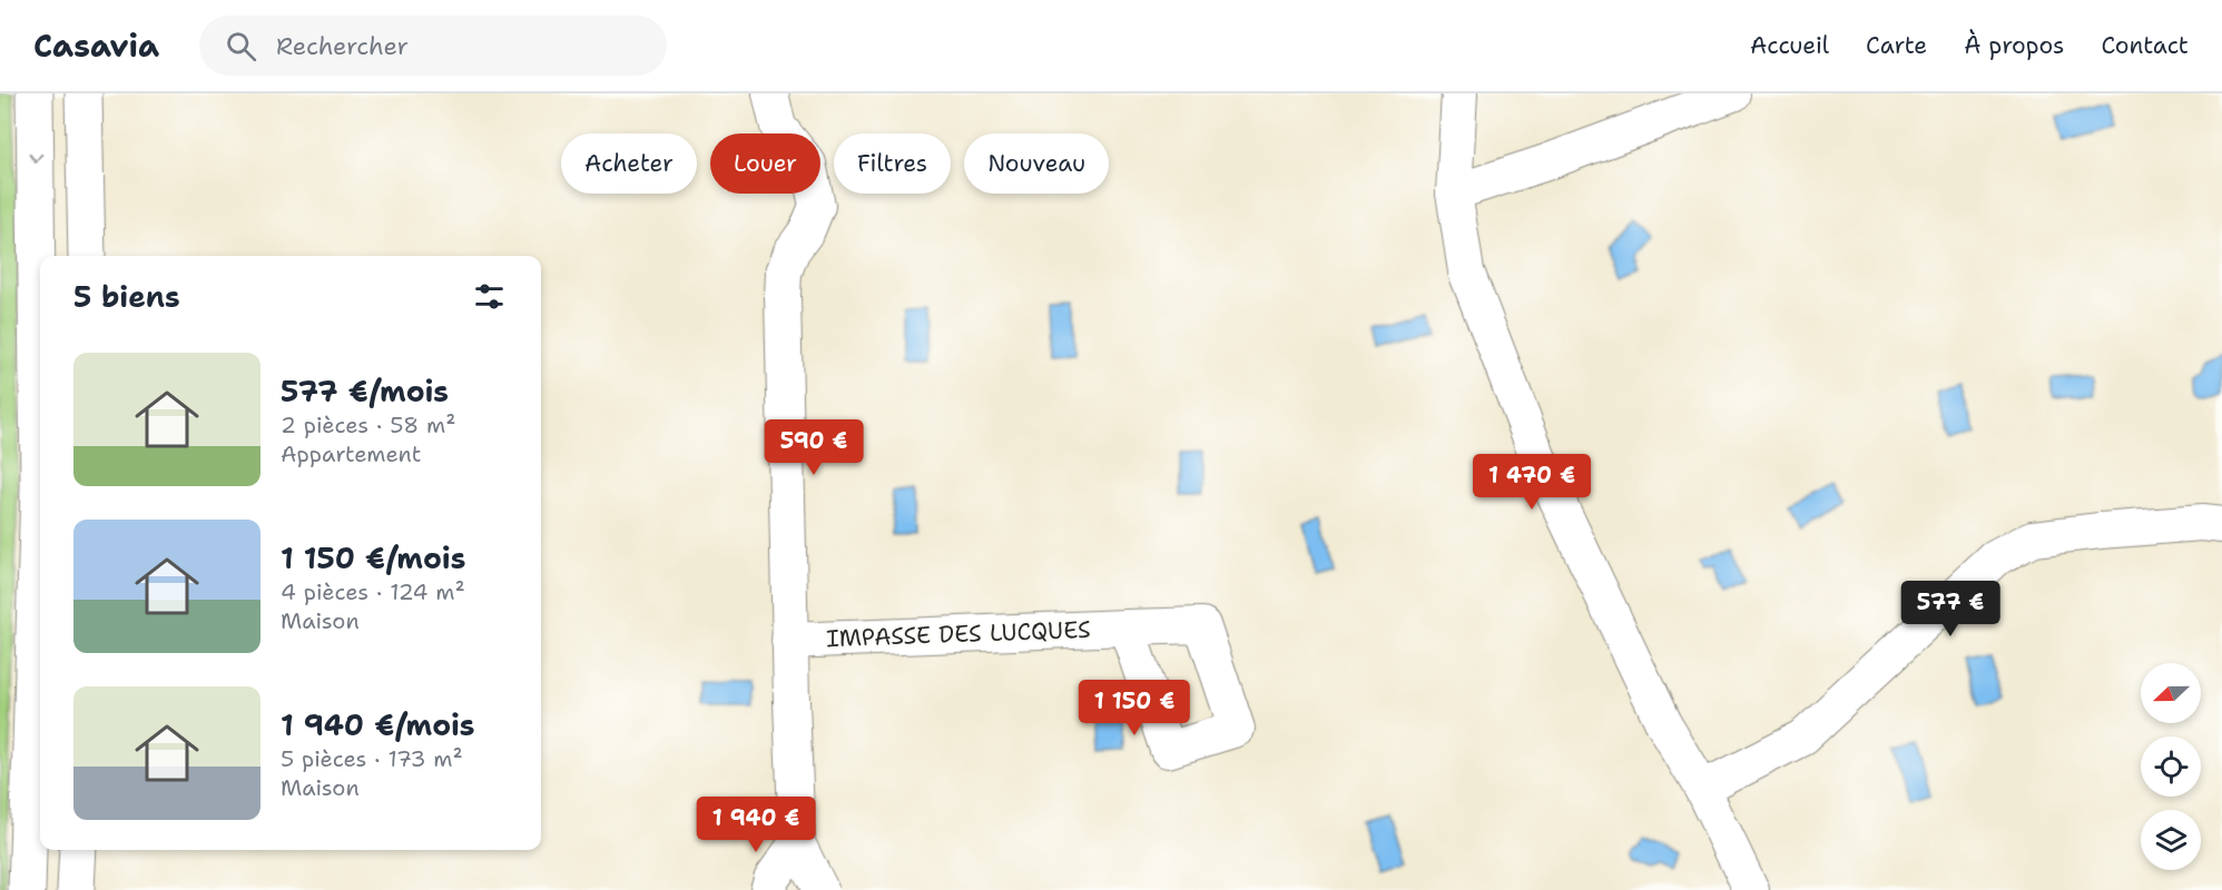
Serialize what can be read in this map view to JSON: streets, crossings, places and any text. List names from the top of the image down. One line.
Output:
{"streets":{"street":["IMPASSE DES LUCQUES"]},"north":"left","page":{"header":"Casavia","search":"Rechercher","nav":["Accueil","Carte","À propos","Contact"],"chip":["Acheter","Louer","Filtres","Nouveau"],"heading":"5 biens","list":[{"name":"577 €/mois","note":"2 pièces · 58 m² · Appartement"},{"name":"1 150 €/mois","note":"4 pièces · 124 m² · Maison"},{"name":"1 940 €/mois","note":"5 pièces · 173 m² · Maison"}],"price":["590 €","1 470 €","577 €","1 150 €","1 940 €"]}}
